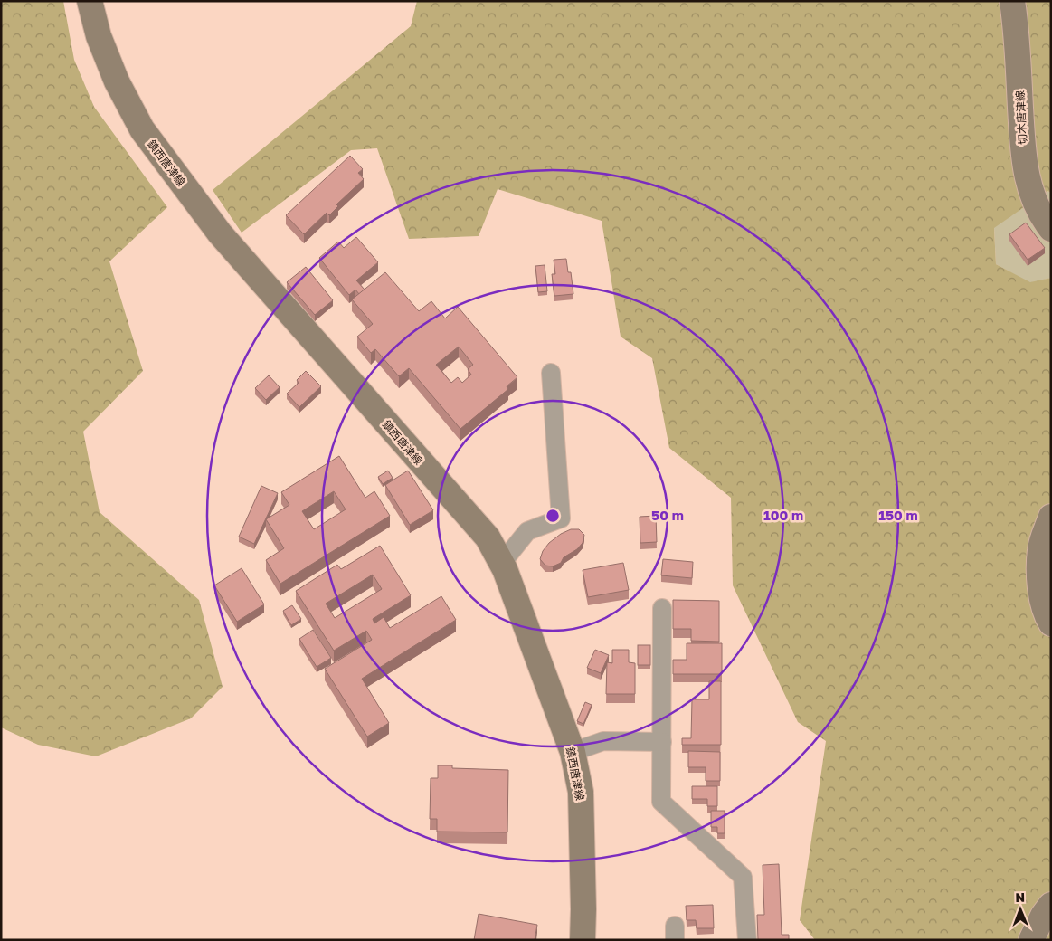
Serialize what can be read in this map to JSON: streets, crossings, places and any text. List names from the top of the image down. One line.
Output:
{"streets":{"main road":["切木唐津線","鎮西唐津線"]},"north":"top","rings":["50 m","100 m","150 m"]}
